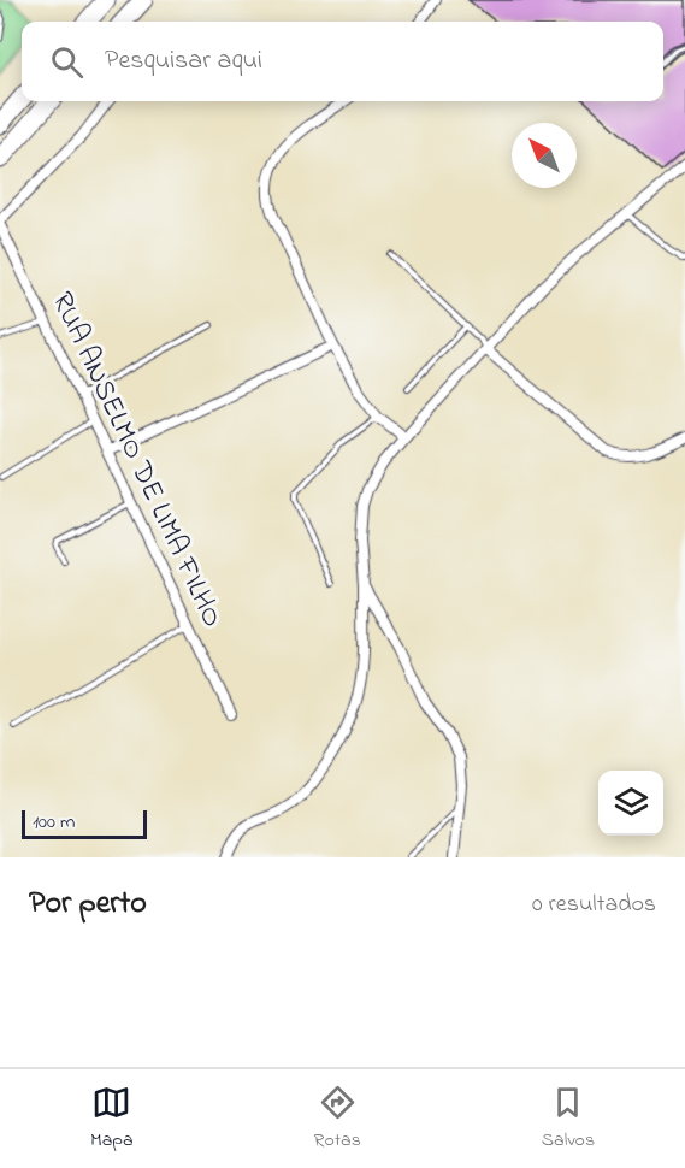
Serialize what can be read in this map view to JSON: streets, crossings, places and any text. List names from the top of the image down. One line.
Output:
{"streets":{"street":["RUA ANSELMO DE LIMA FILHO"]},"scale_bar":"100 m","north":"top left","page":{"search":"Pesquisar aqui","scale":"100 m","heading":["Por perto","0 resultados"],"nav":["Mapa","Rotas","Salvos"]}}
